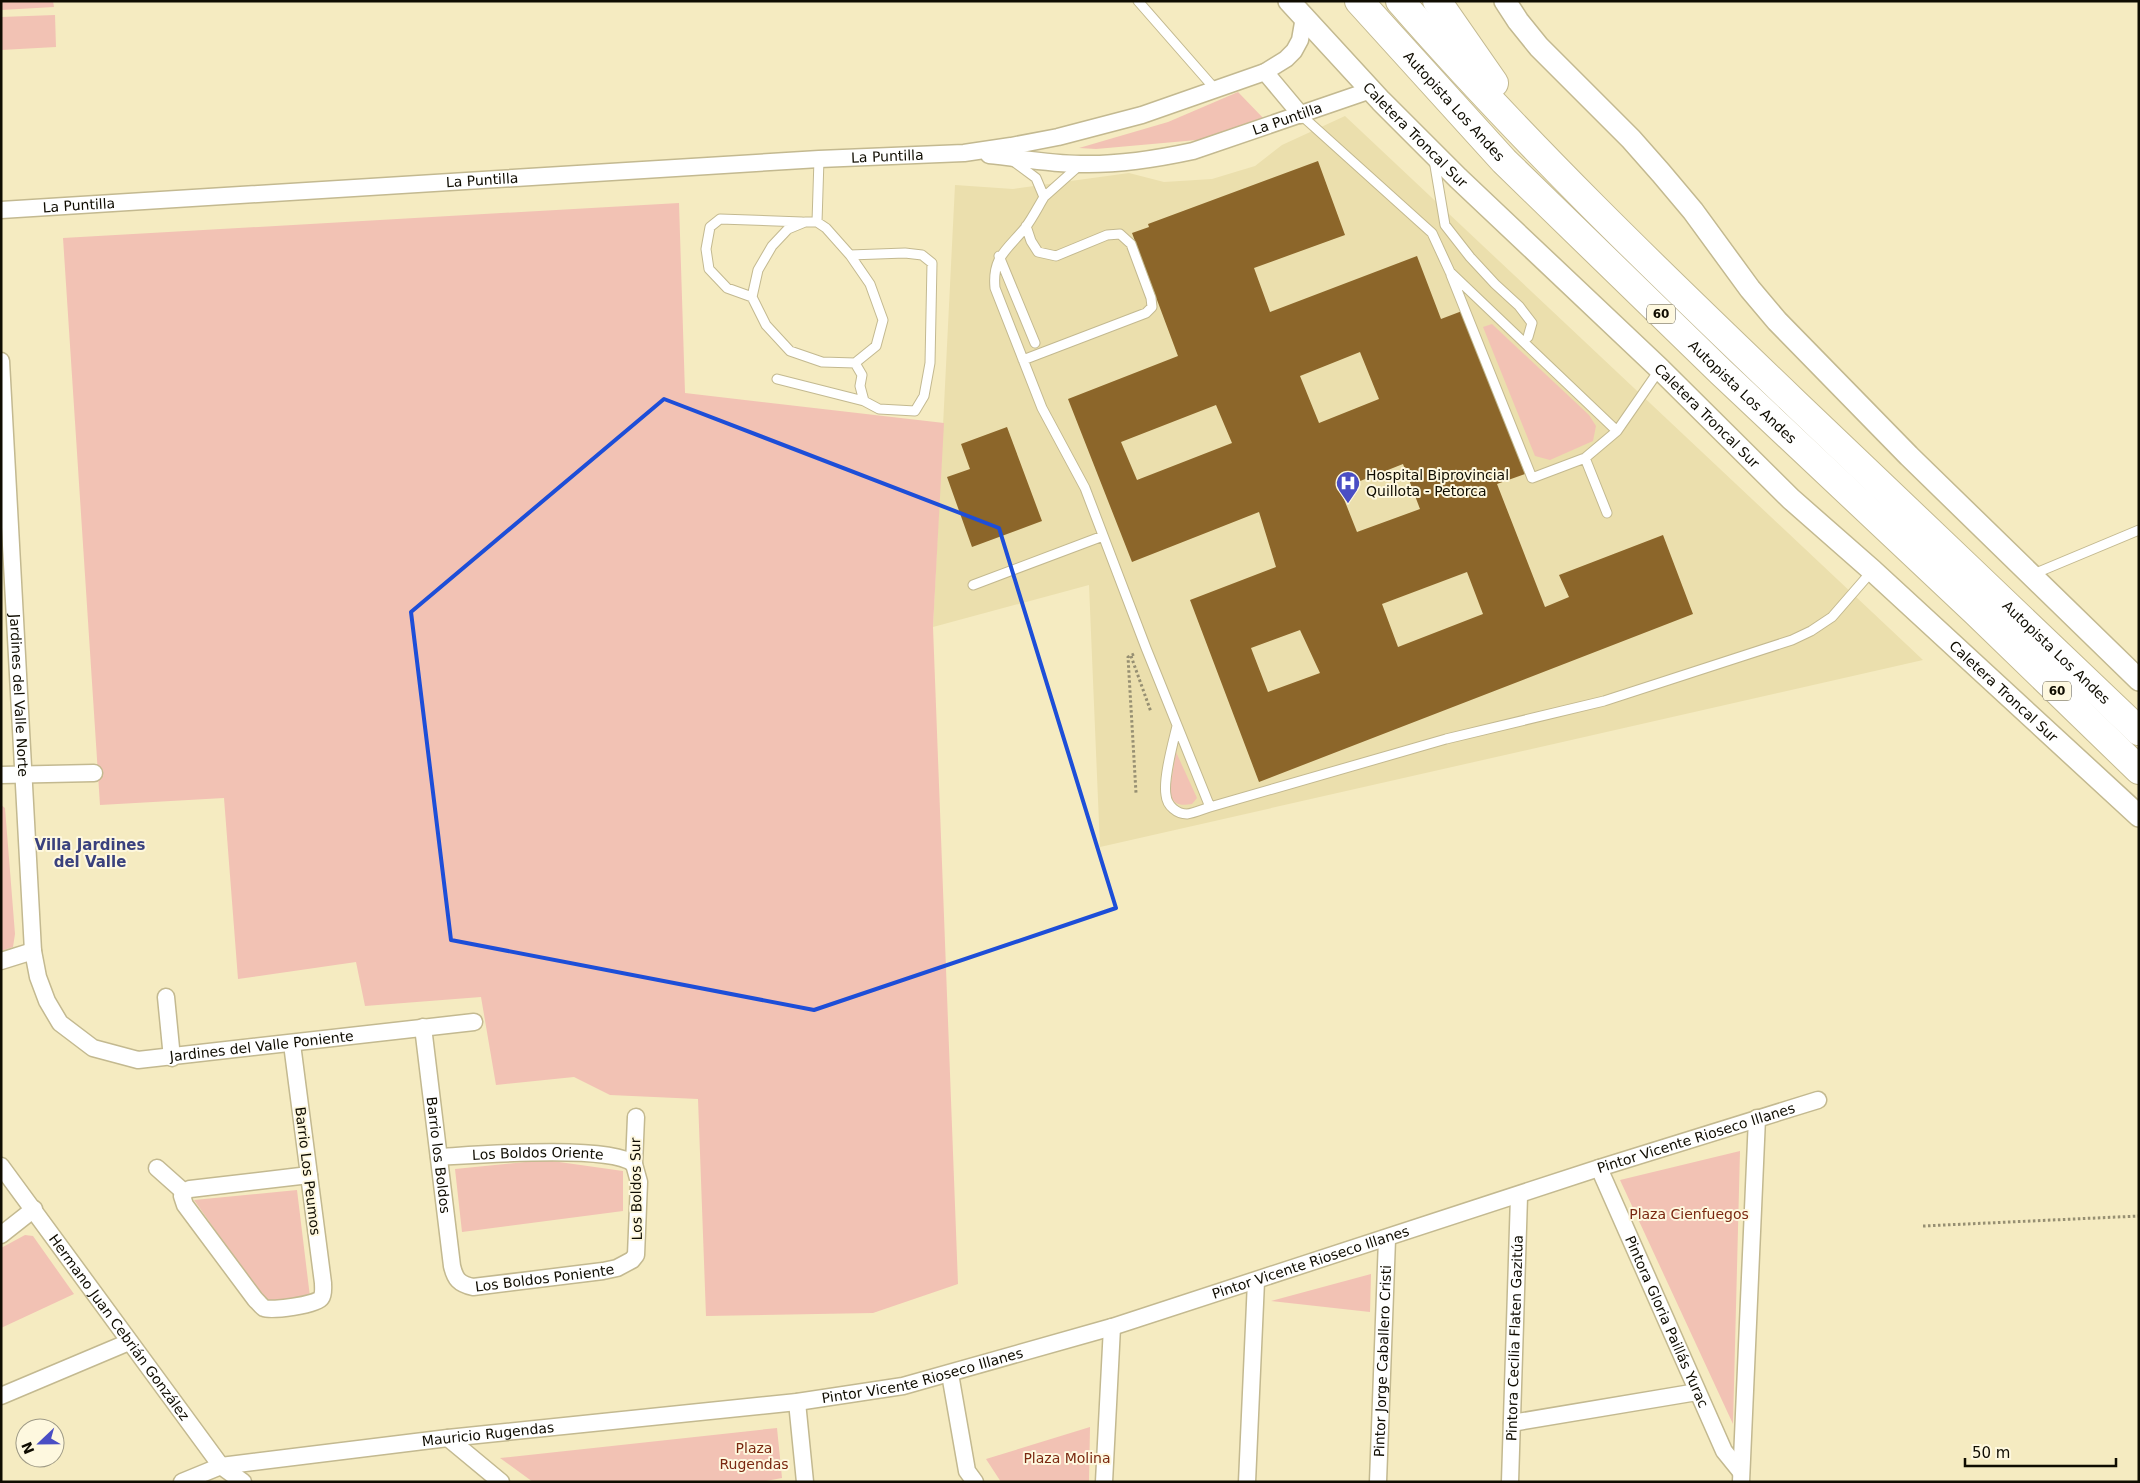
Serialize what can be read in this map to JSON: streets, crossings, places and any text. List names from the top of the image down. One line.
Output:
{"streets":{"highway":["Autopista Los Andes","60"],"street":["La Puntilla","Caletera Troncal Sur","Jardines del Valle Norte","Jardines del Valle Poniente","Pintor Vicente Rioseco Illanes","Barrio los Boldos","Los Boldos Oriente","Barrio Los Peumos","Los Boldos Sur","Los Boldos Poniente","Pintora Gloria Paillás Yurac","Hermano Juan Cebrián González","Pintora Cecilia Flaten Gazitúa","Pintor Jorge Caballero Cristi","Mauricio Rugendas"]},"crossings":[["La Puntilla","Caletera Troncal Sur"],["Jardines del Valle Norte","Jardines del Valle Poniente"],["Jardines del Valle Poniente","Barrio los Boldos"],["Jardines del Valle Poniente","Barrio Los Peumos"],["Pintor Vicente Rioseco Illanes","Pintora Gloria Paillás Yurac"],["Pintor Vicente Rioseco Illanes","Pintora Cecilia Flaten Gazitúa"],["Pintor Vicente Rioseco Illanes","Pintor Jorge Caballero Cristi"],["Pintor Vicente Rioseco Illanes","Mauricio Rugendas"],["Barrio los Boldos","Los Boldos Oriente"],["Barrio los Boldos","Los Boldos Poniente"],["Los Boldos Oriente","Los Boldos Sur"],["Los Boldos Sur","Los Boldos Poniente"],["Hermano Juan Cebrián González","Mauricio Rugendas"]],"districts":["Villa Jardines del Valle"],"parks":["Plaza Cienfuegos","Plaza Rugendas","Plaza Molina"],"places":{"hospital":["Hospital Biprovincial Quillota - Petorca"]},"scale_bar":"50 m","north":"left"}
